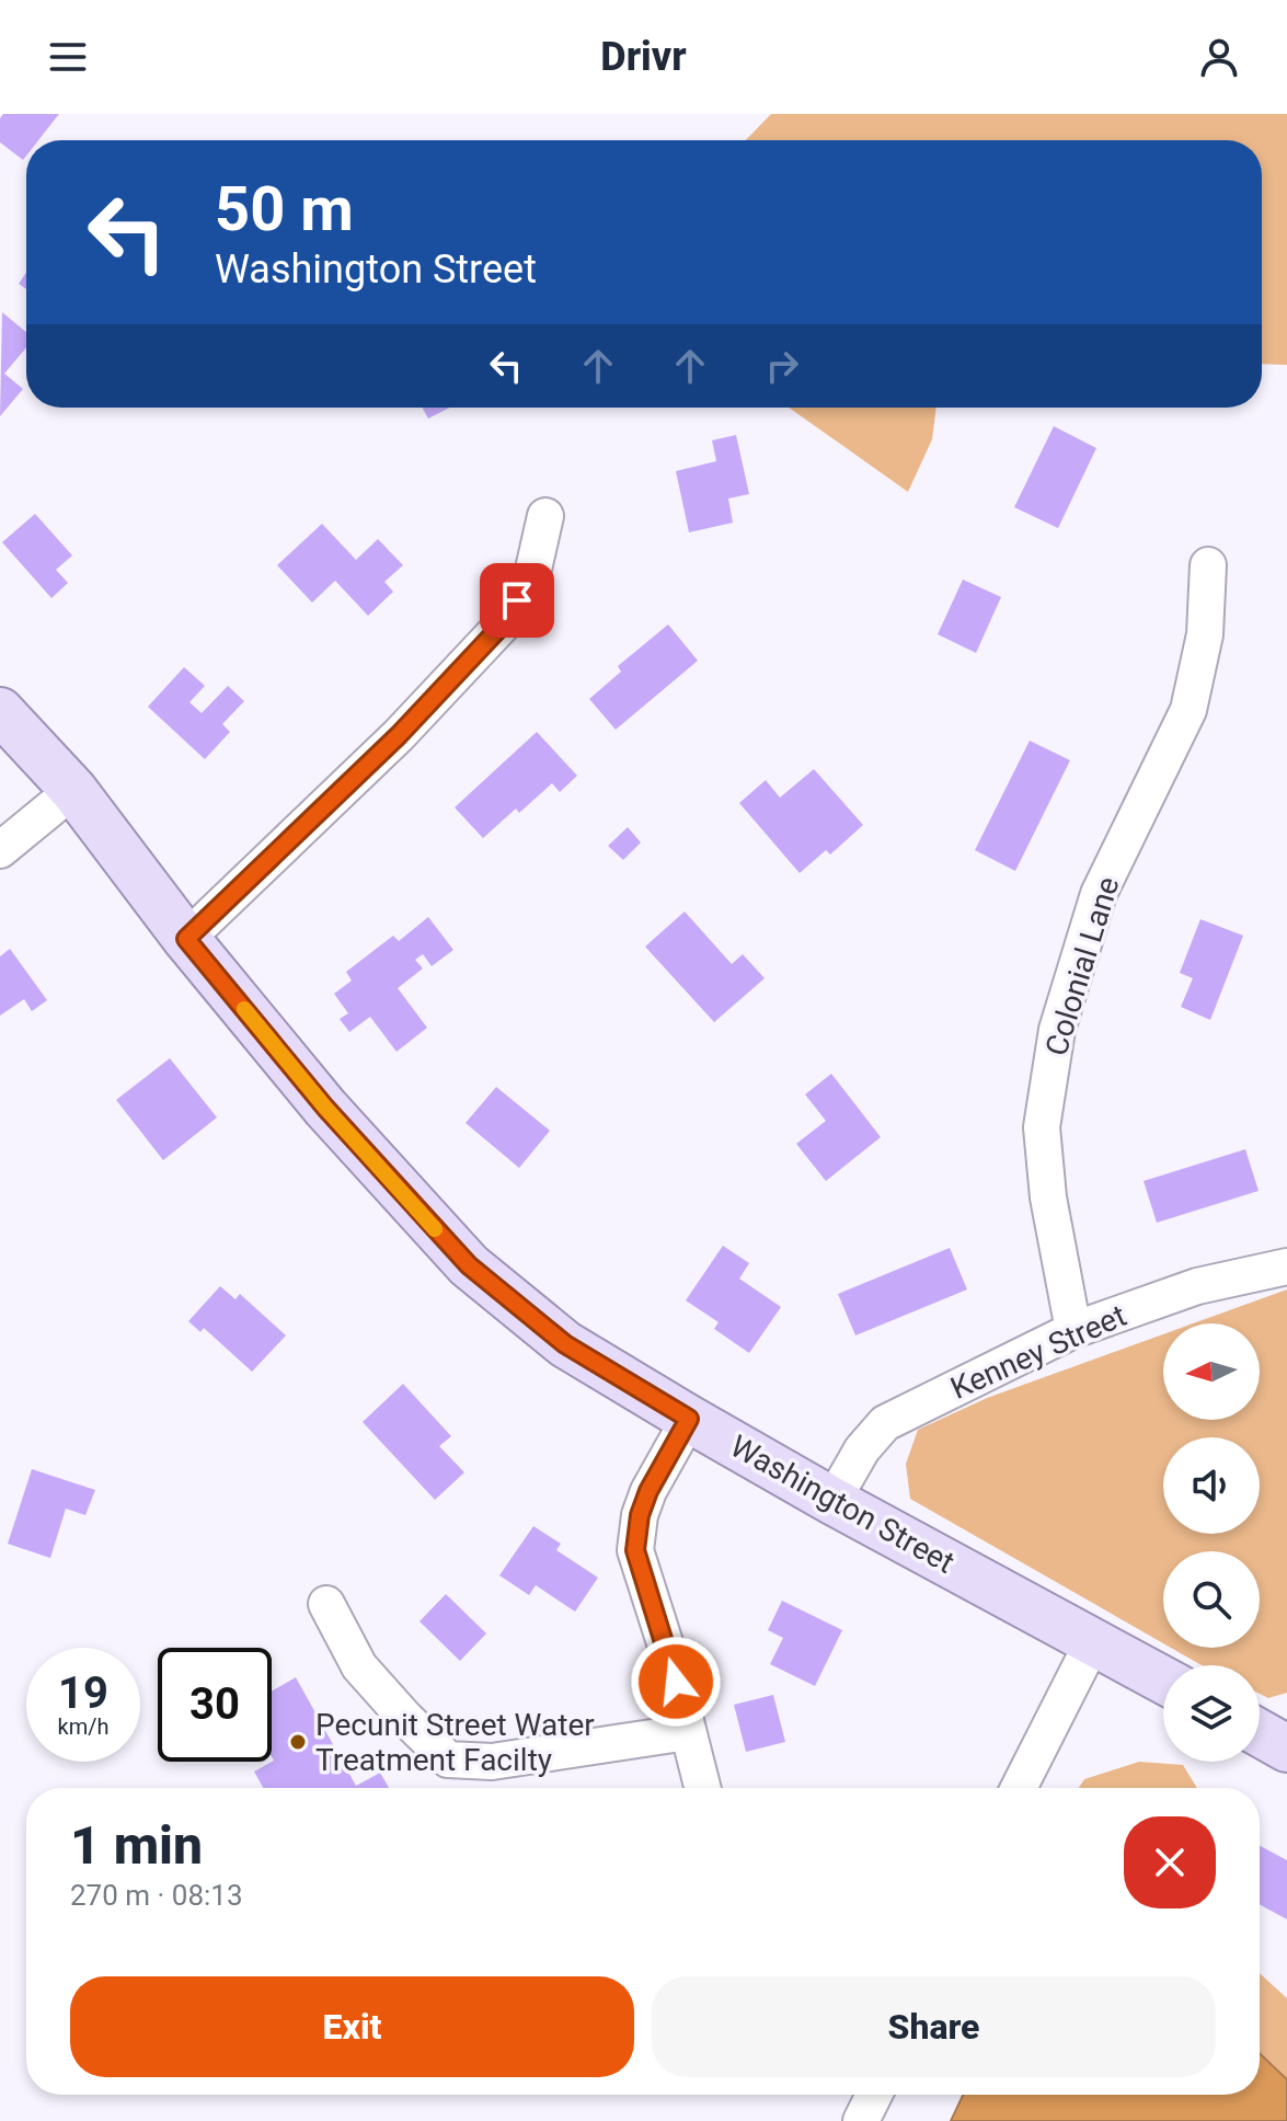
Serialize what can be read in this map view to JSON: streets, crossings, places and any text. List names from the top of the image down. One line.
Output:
{"streets":{"main road":["Washington Street"],"street":["Colonial Lane","Kenney Street"]},"crossings":[["Colonial Lane","Kenney Street"],["Kenney Street","Washington Street"]],"places":["Pecunit Street Water Treatment Facilty"],"north":"left","page":{"header":"Drivr","turn":["50 m","Washington Street"],"speed":"19 km/h","limit":"30","heading":["1 min","270 m · 08:13"],"buttons":["Exit","Share"]}}
